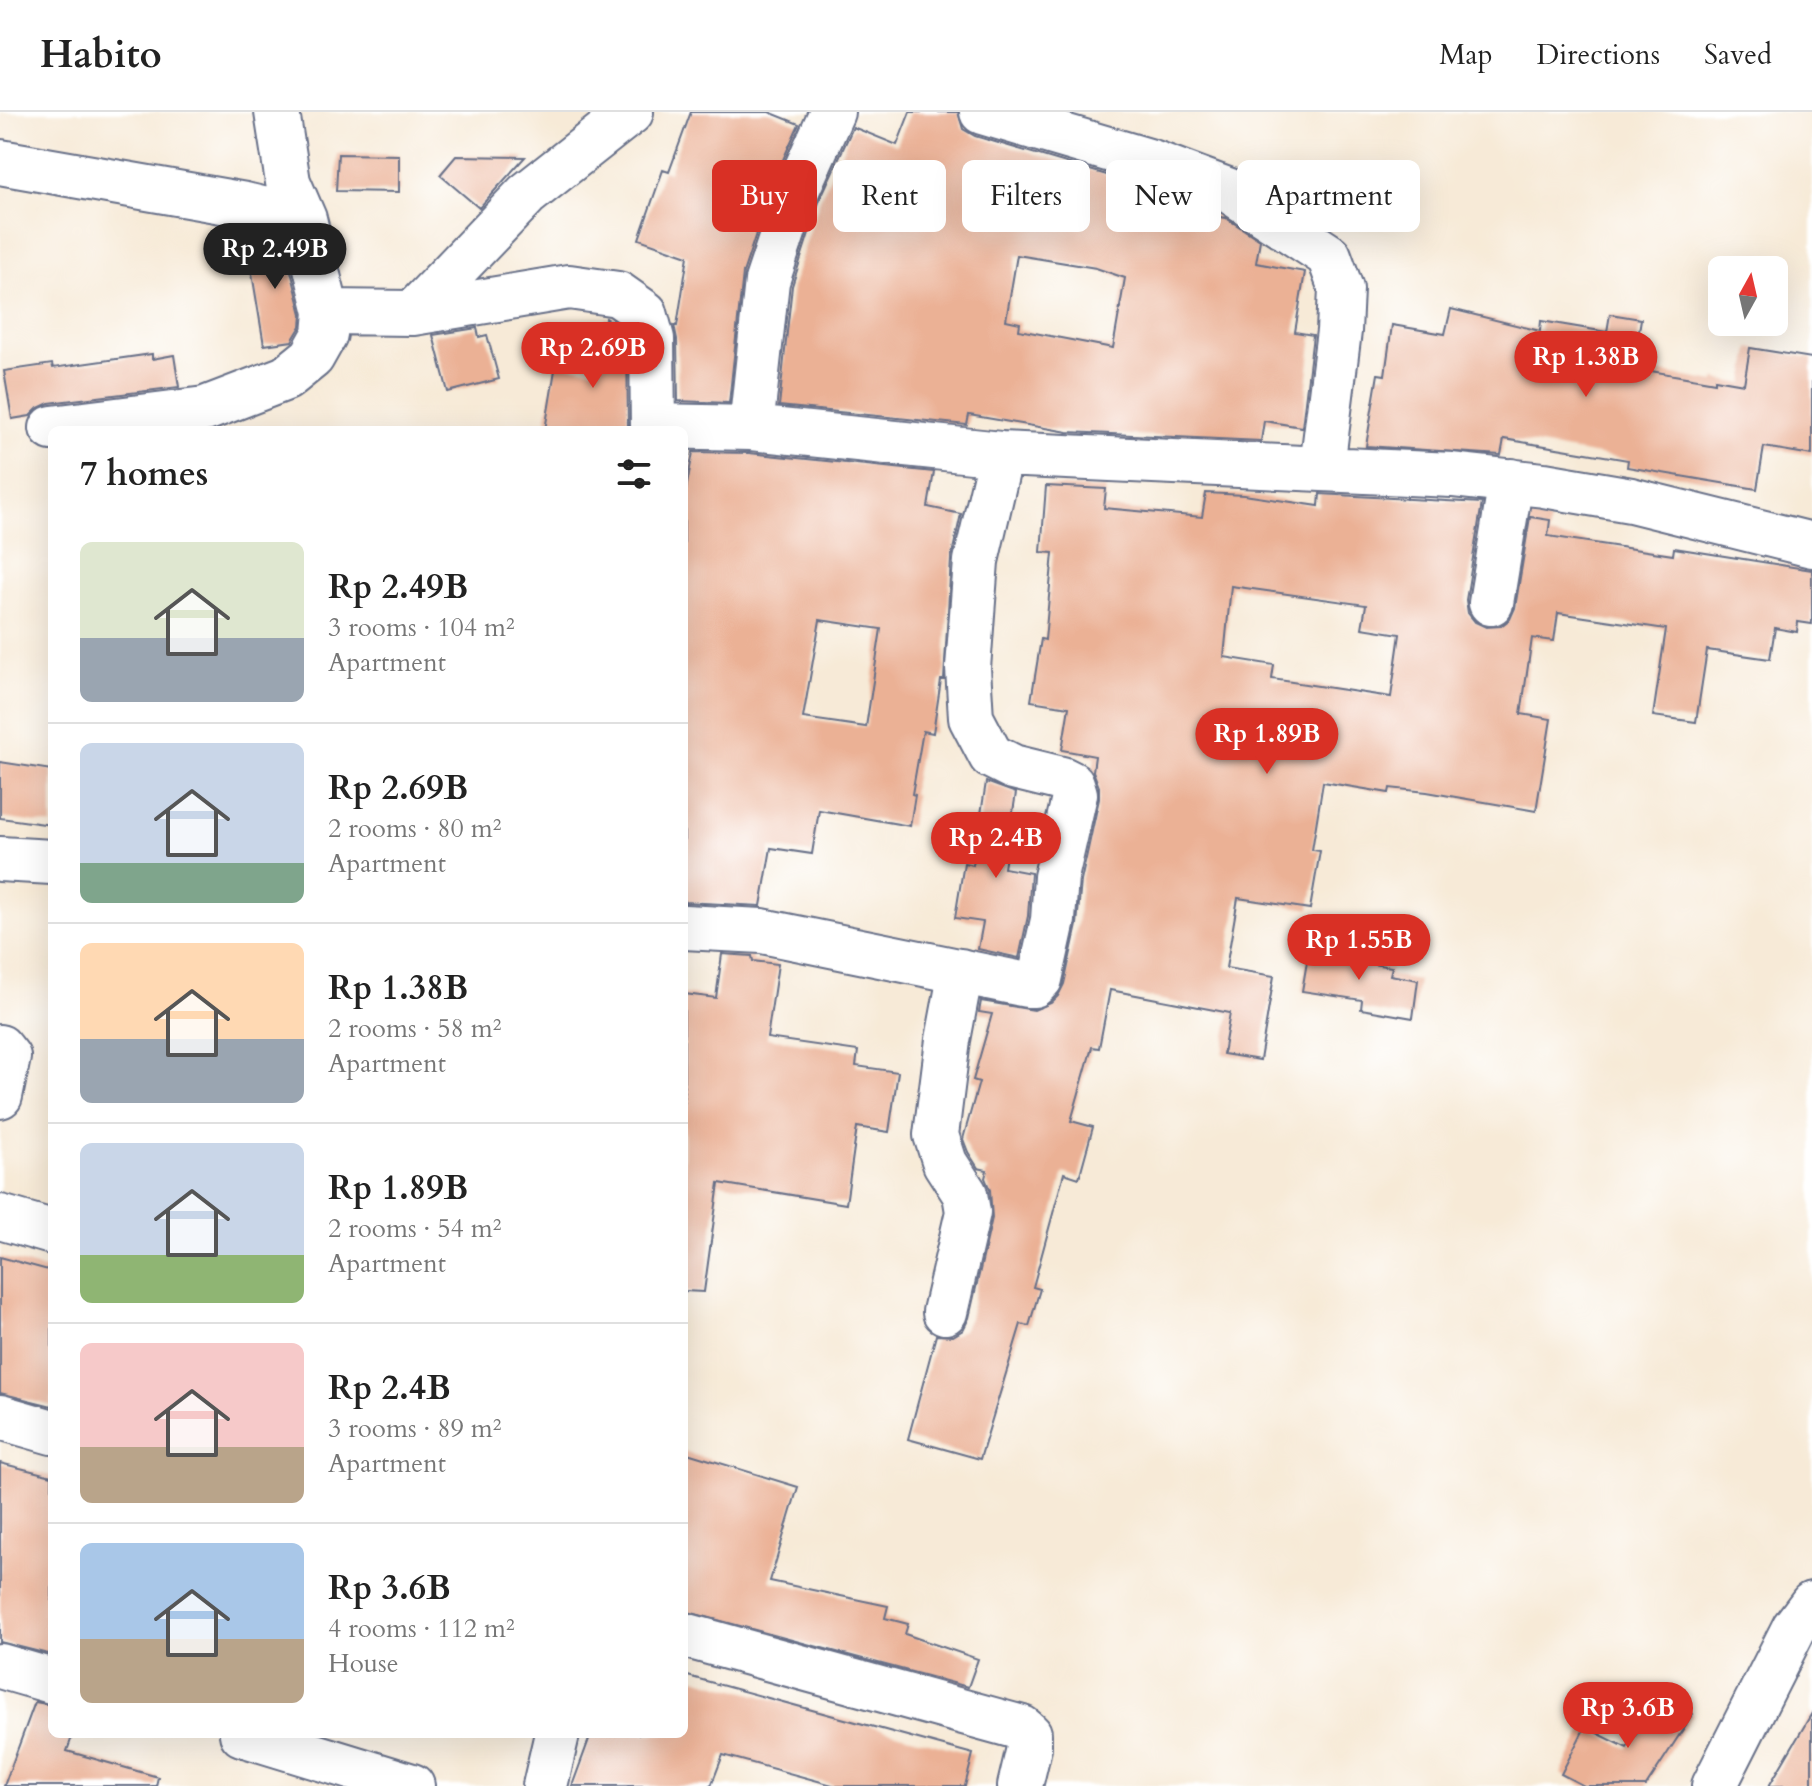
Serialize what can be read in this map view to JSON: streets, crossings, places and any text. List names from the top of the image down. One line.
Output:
{"north":"top","page":{"header":"Habito","nav":["Map","Directions","Saved"],"chip":["Buy","Rent","Filters","New","Apartment"],"price":["Rp 2.49B","Rp 2.69B","Rp 1.38B","Rp 1.89B","Rp 2.4B","Rp 1.55B","Rp 3.6B"],"heading":"7 homes","list":[{"name":"Rp 2.49B","note":"3 rooms · 104 m² · Apartment"},{"name":"Rp 2.69B","note":"2 rooms · 80 m² · Apartment"},{"name":"Rp 1.38B","note":"2 rooms · 58 m² · Apartment"},{"name":"Rp 1.89B","note":"2 rooms · 54 m² · Apartment"},{"name":"Rp 2.4B","note":"3 rooms · 89 m² · Apartment"},{"name":"Rp 3.6B","note":"4 rooms · 112 m² · House"}]}}
